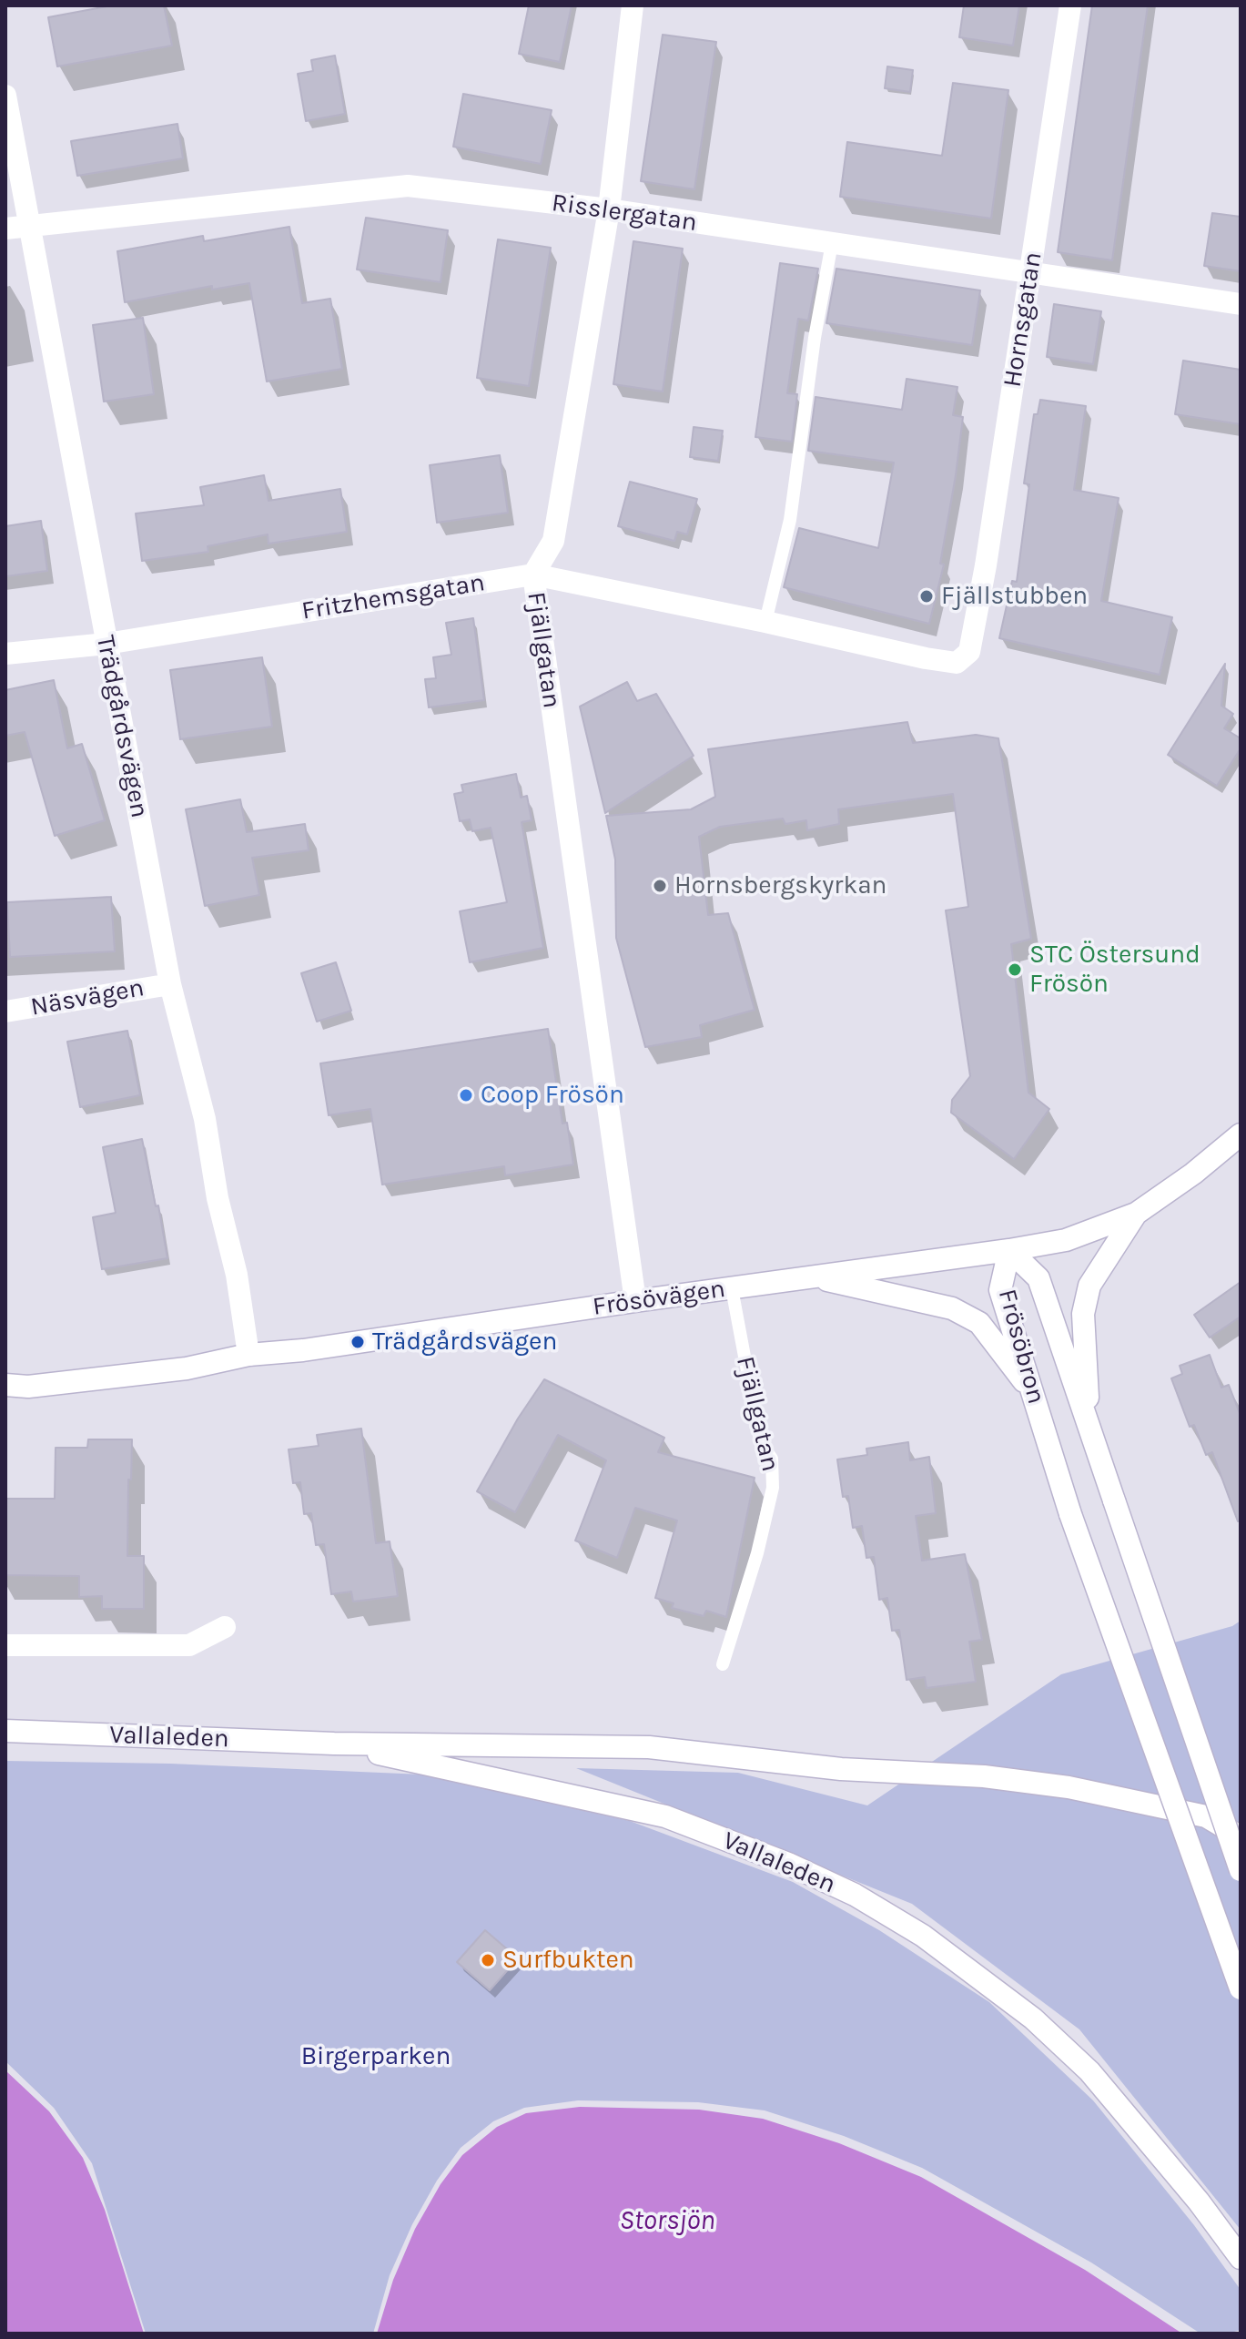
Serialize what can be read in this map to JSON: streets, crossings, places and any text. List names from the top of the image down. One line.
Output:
{"streets":{"street":["Risslergatan","Hornsgatan","Fritzhemsgatan","Fjällgatan","Trädgårdsvägen","Näsvägen","Frösövägen","Frösöbron","Vallaleden"]},"crossings":[["Risslergatan","Hornsgatan"],["Risslergatan","Fjällgatan"],["Risslergatan","Trädgårdsvägen"],["Hornsgatan","Fritzhemsgatan"],["Fritzhemsgatan","Fjällgatan"],["Fritzhemsgatan","Trädgårdsvägen"],["Fjällgatan","Frösövägen"],["Trädgårdsvägen","Näsvägen"],["Trädgårdsvägen","Frösövägen"],["Frösövägen","Frösöbron"]],"water":["Storsjön"],"parks":["Birgerparken"],"places":["Fjällstubben","Hornsbergskyrkan","STC Östersund Frösön","Coop Frösön","Trädgårdsvägen","Surfbukten"]}
